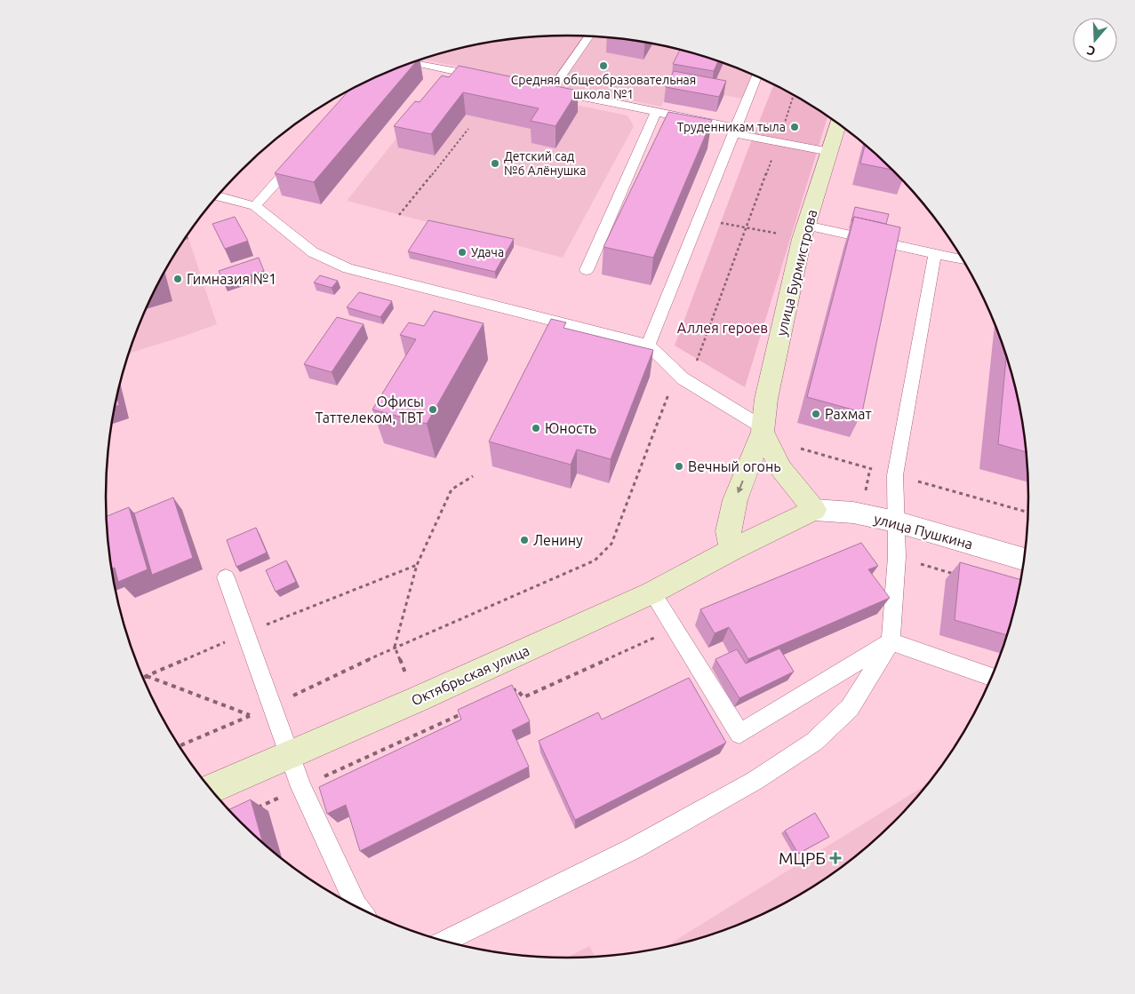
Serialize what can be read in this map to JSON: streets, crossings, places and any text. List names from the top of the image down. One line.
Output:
{"streets":{"street":["улица Бурмистрова","улица Пушкина","Октябрьская улица"]},"crossings":[["улица Бурмистрова","Октябрьская улица"],["улица Пушкина","Октябрьская улица"]],"parks":["Аллея героев"],"places":{"other":["Средняя общеобразовательная школа №1","Труденникам тыла","Детский сад №6 Алёнушка","Удача","Гимназия №1","Офисы Таттелеком, ТВТ","Рахмат","Юность","Вечный огонь","Ленину"],"health":["МЦРБ"]},"north":"bottom"}
